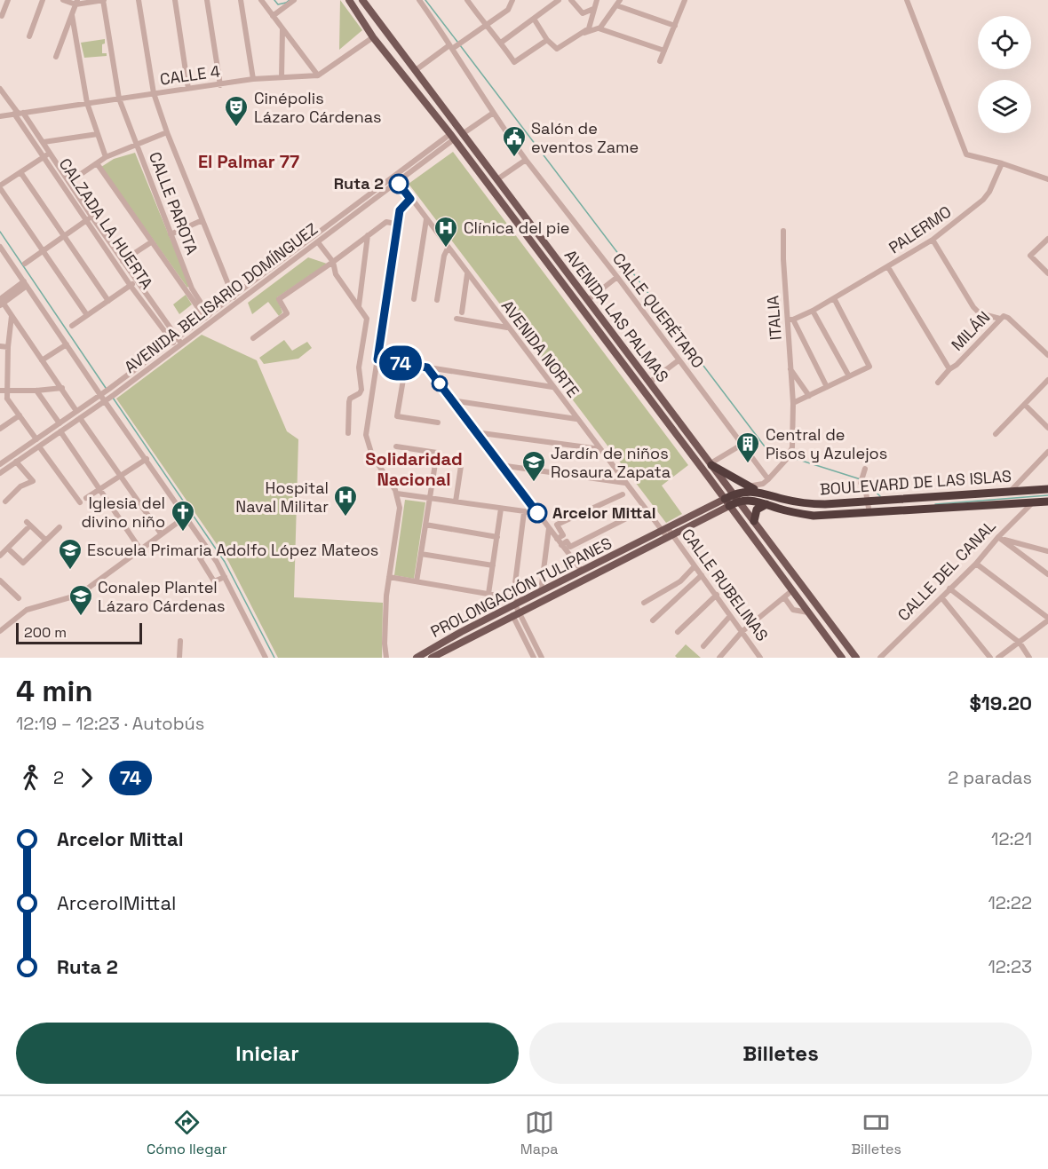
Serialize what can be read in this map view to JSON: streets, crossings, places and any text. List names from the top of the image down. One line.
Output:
{"streets":{"highway":["BOULEVARD DE LAS ISLAS"],"main road":["AVENIDA LAS PALMAS","PROLONGACIÓN TULIPANES"],"street":["CALLE 4","CALLE PAROTA","CALZADA LA HUERTA","PALERMO","AVENIDA BELISARIO DOMÍNGUEZ","CALLE QUERÉTARO","ITALIA","MILÁN","AVENIDA NORTE","CALLE DEL CANAL","CALLE RUBELINAS"]},"crossings":[["CALLE 4","CALLE PAROTA"],["CALLE 4","CALZADA LA HUERTA"],["CALZADA LA HUERTA","AVENIDA BELISARIO DOMÍNGUEZ"],["PALERMO","ITALIA"],["AVENIDA BELISARIO DOMÍNGUEZ","AVENIDA LAS PALMAS"],["AVENIDA BELISARIO DOMÍNGUEZ","AVENIDA NORTE"],["CALLE QUERÉTARO","ITALIA"],["AVENIDA LAS PALMAS","BOULEVARD DE LAS ISLAS"],["AVENIDA LAS PALMAS","PROLONGACIÓN TULIPANES"],["AVENIDA NORTE","CALLE RUBELINAS"],["AVENIDA NORTE","PROLONGACIÓN TULIPANES"],["BOULEVARD DE LAS ISLAS","CALLE DEL CANAL"],["CALLE RUBELINAS","PROLONGACIÓN TULIPANES"]],"districts":["El Palmar 77","Solidaridad Nacional"],"places":{"theatre":["Cinépolis Lázaro Cárdenas"],"public building":["Salón de eventos Zame"],"other":["Ruta 2","Arcelor Mittal"],"hospital":["Clínica del pie","Hospital Naval Militar"],"building":["Central de Pisos y Azulejos"],"school or university":["Jardín de niños Rosaura Zapata","Escuela Primaria Adolfo López Mateos","Conalep Plantel Lázaro Cárdenas"],"church":["Iglesia del divino niño"]},"lines":["bus line 74"],"scale_bar":"200 m","page":{"on_map":"74","scale":"200 m","heading":["4 min","12:19 – 12:23 · Autobús","$19.20"],"legs":["2","74","2 paradas"],"list":[{"name":"Arcelor Mittal","value":"12:21"},{"name":"ArcerolMittal","value":"12:22"},{"name":"Ruta 2","value":"12:23"}],"buttons":["Iniciar","Billetes"],"tabs":["Cómo llegar","Mapa","Billetes"]}}
